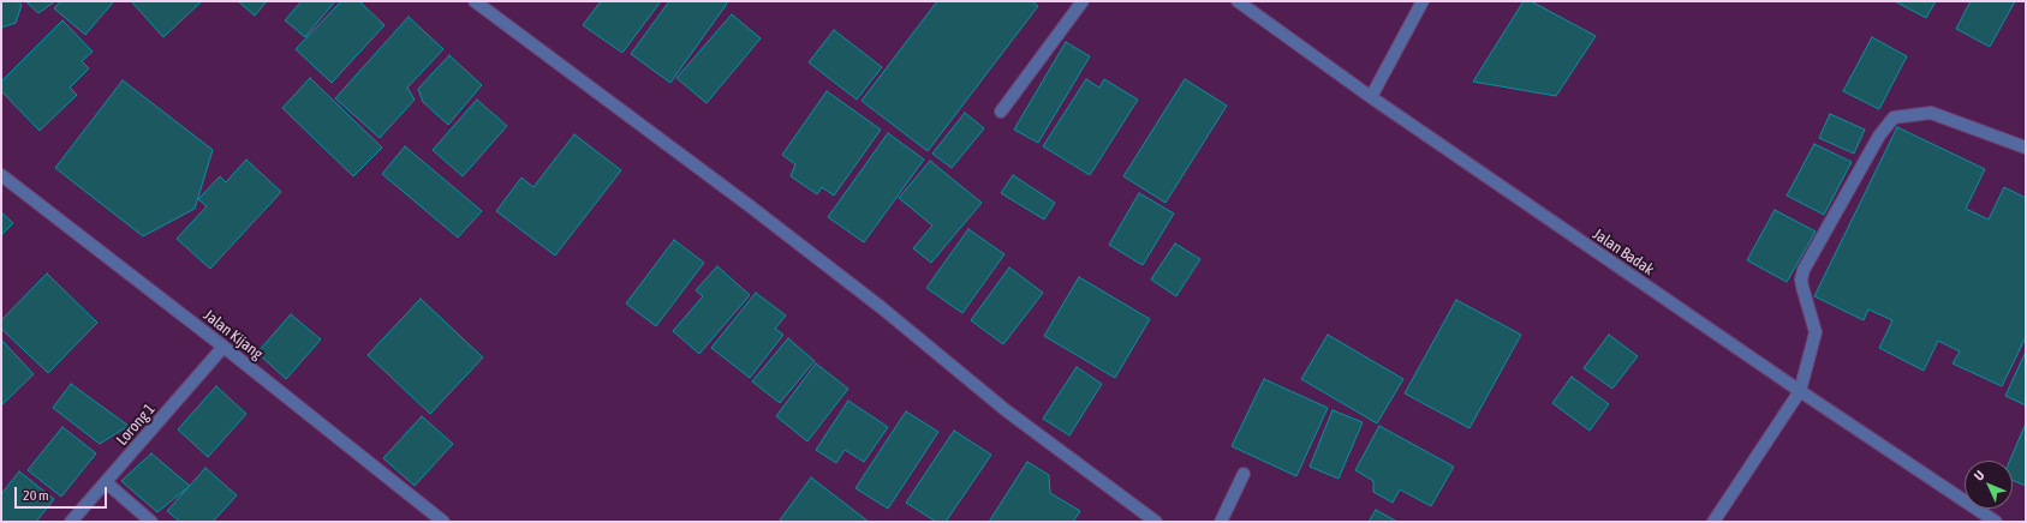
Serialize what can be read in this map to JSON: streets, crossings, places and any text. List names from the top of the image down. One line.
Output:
{"streets":{"street":["Jalan Badak","Jalan Kijang","Lorong 1"]},"crossings":[["Jalan Kijang","Lorong 1"]],"scale_bar":"20 m","north":"top left"}
